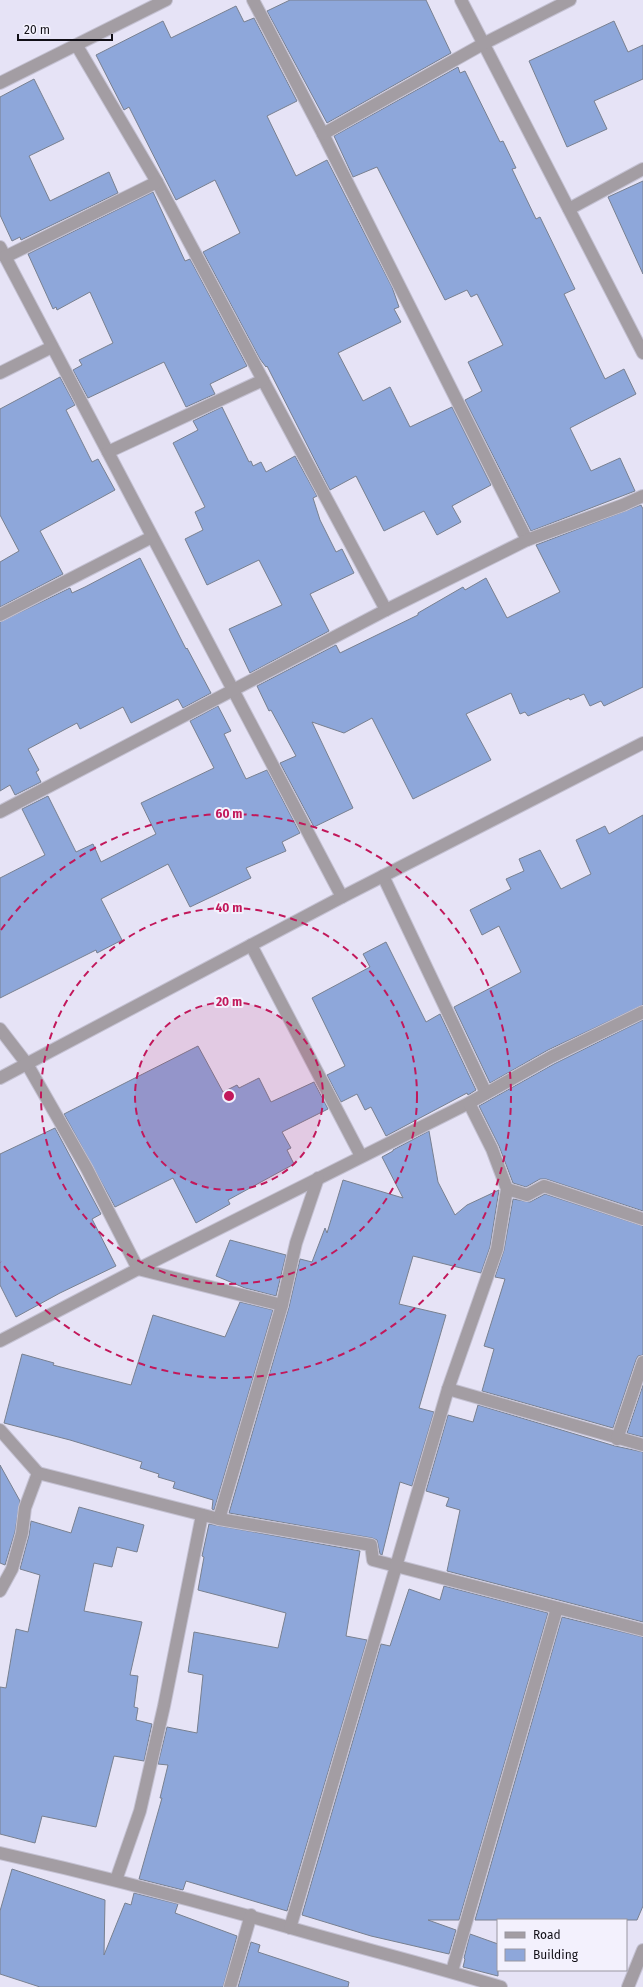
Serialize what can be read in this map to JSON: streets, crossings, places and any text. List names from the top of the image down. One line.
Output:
{"legend":["Road","Building"],"scale_bar":"20 m","rings":["60 m","40 m","20 m"]}
